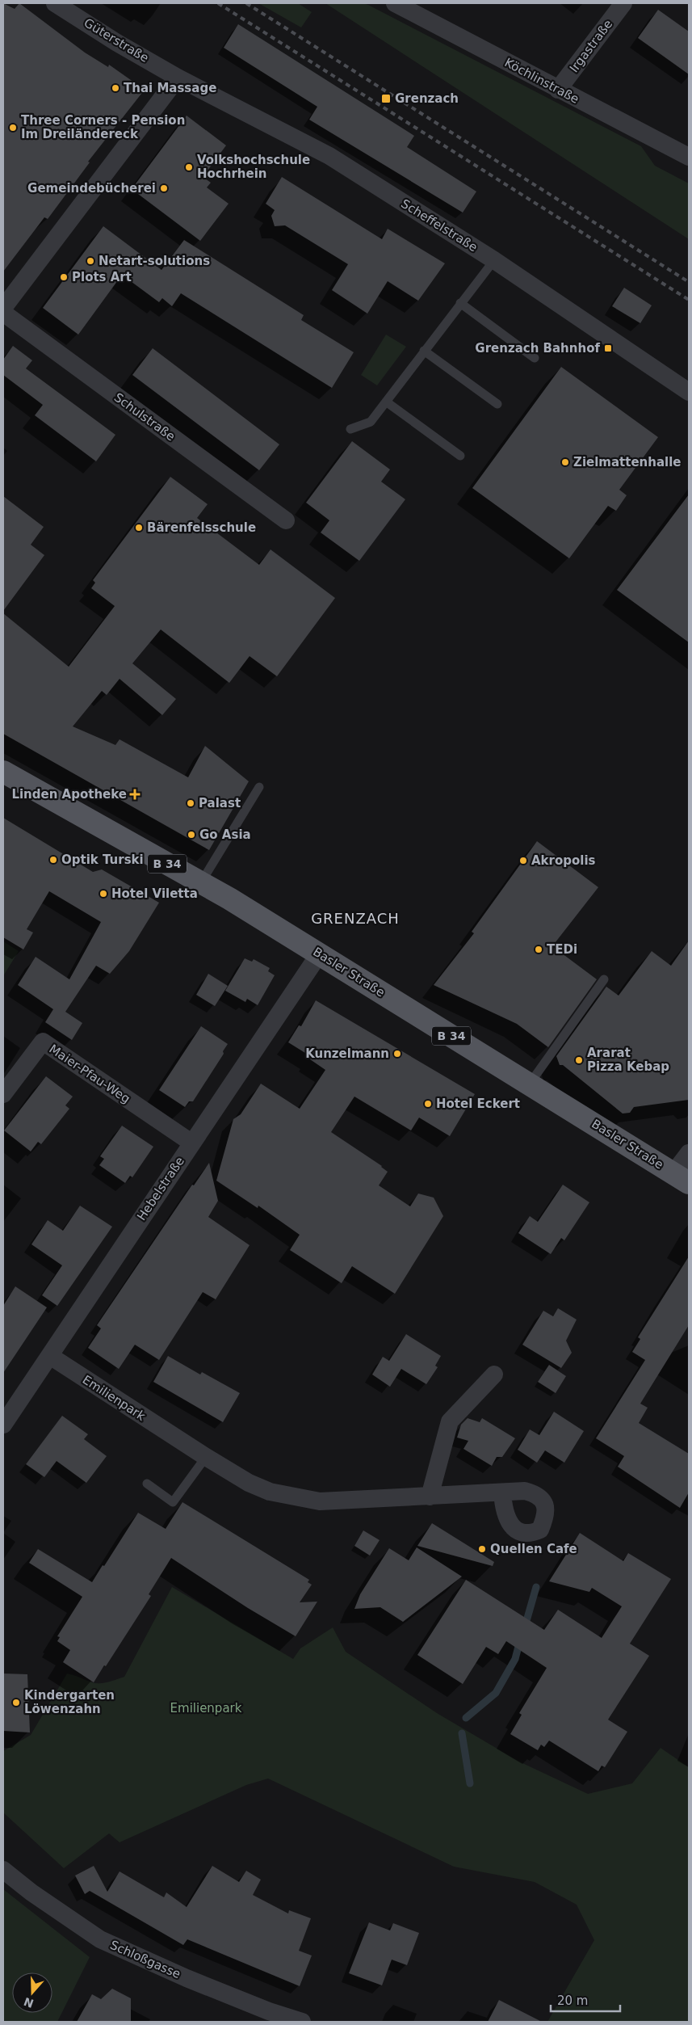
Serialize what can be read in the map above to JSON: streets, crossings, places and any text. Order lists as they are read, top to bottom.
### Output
{
  "streets": {
    "main road": ["B 34", "Basler Straße"],
    "street": [
      "Güterstraße",
      "Irgastraße",
      "Köchlinstraße",
      "Scheffelstraße",
      "Schulstraße",
      "Maier-Pfau-Weg",
      "Hebelstraße",
      "Emilienpark",
      "Schloßgasse"
    ]
  },
  "crossings": [
    ["Güterstraße", "Scheffelstraße"],
    ["Irgastraße", "Köchlinstraße"],
    ["Basler Straße", "Hebelstraße"],
    ["Maier-Pfau-Weg", "Hebelstraße"],
    ["Hebelstraße", "Emilienpark"]
  ],
  "districts": ["GRENZACH"],
  "parks": ["Emilienpark"],
  "places": {
    "other": [
      "Thai Massage",
      "Three Corners - Pension Im Dreiländereck",
      "Volkshochschule Hochrhein",
      "Gemeindebücherei",
      "Netart-solutions",
      "Plots Art",
      "Zielmattenhalle",
      "Bärenfelsschule",
      "Palast",
      "Go Asia",
      "Optik Turski",
      "Akropolis",
      "Hotel Viletta",
      "TEDi",
      "Kunzelmann",
      "Ararat Pizza Kebap",
      "Hotel Eckert",
      "Quellen Cafe",
      "Kindergarten Löwenzahn"
    ],
    "transit": ["Grenzach", "Grenzach Bahnhof"],
    "health": ["Linden Apotheke"]
  },
  "scale_bar": "20 m",
  "north": "bottom"
}
